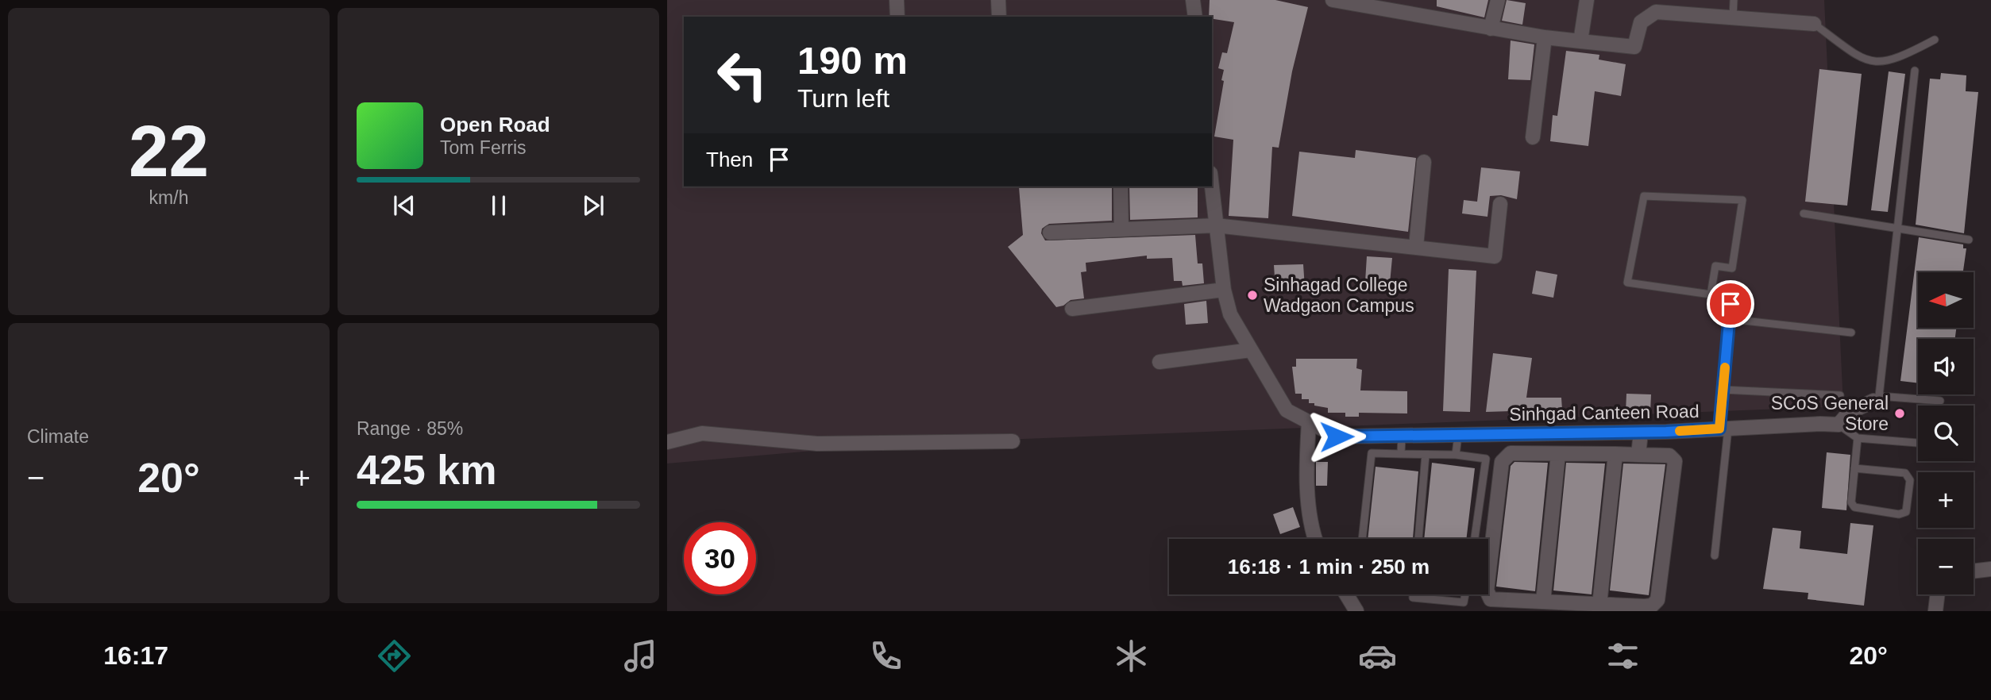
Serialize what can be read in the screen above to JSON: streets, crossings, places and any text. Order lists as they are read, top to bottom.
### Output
{
  "streets": {
    "street": ["Sinhgad Canteen Road"]
  },
  "places": ["Sinhagad College Wadgaon Campus", "SCoS General Store"],
  "north": "left",
  "page": {
    "tile": [
      ["22", "km/h"],
      "Climate",
      ["Range · 85%", "425 km"]
    ],
    "turn": ["190 m", "Turn left"],
    "song": ["Open Road", "Tom Ferris"],
    "then": "Then",
    "map_buttons": ["+", "−"],
    "heat": ["−", "20°", "+"],
    "limit": "30",
    "trip": "16:18 · 1 min · 250 m",
    "tabs": ["16:17", "20°"]
  }
}
